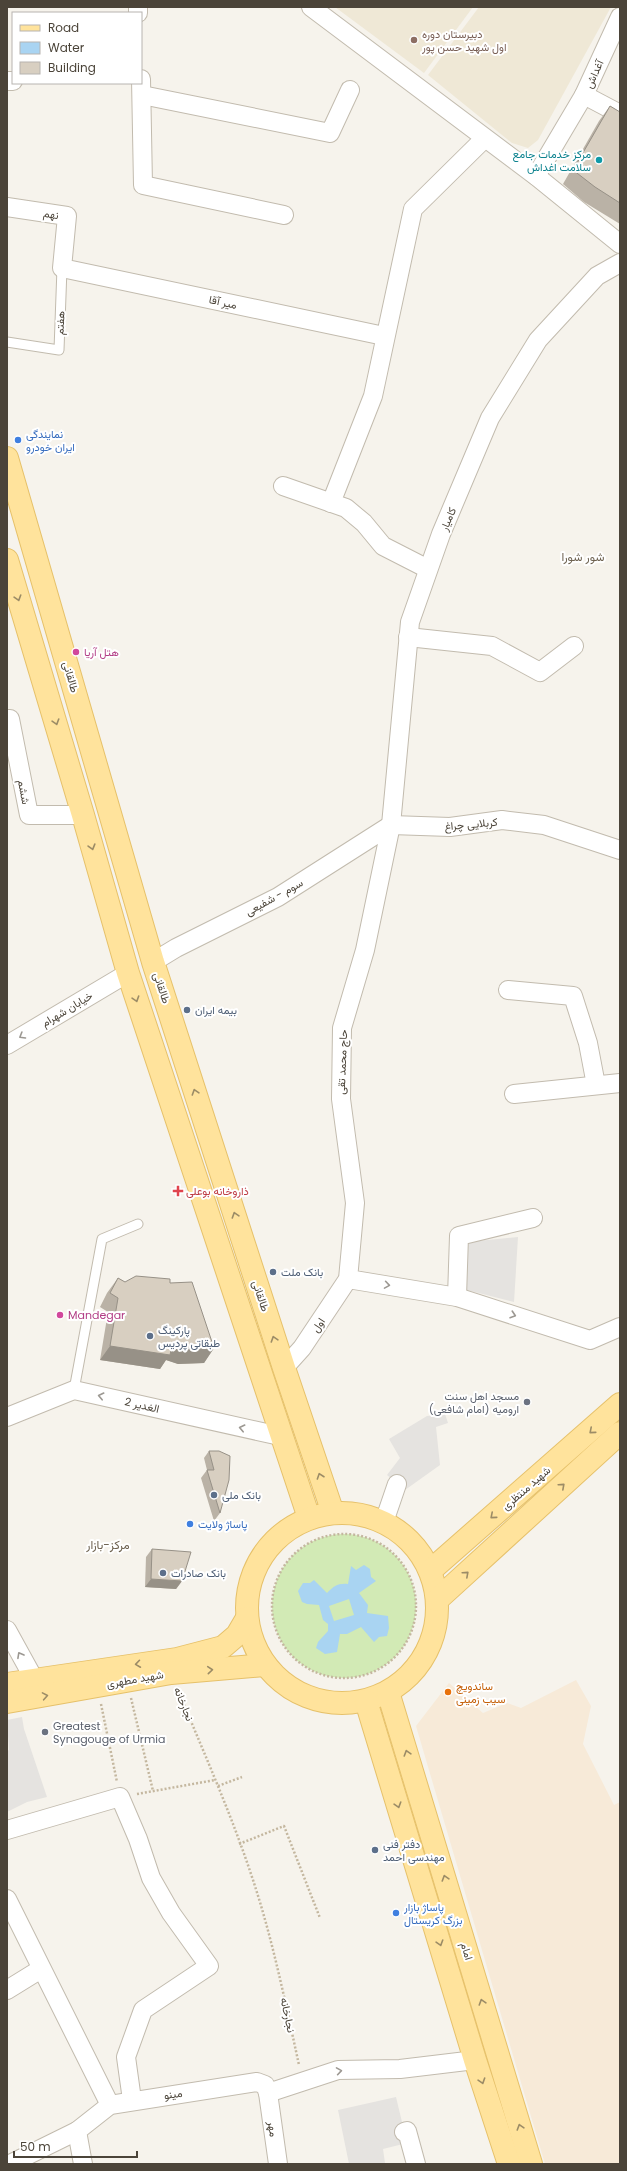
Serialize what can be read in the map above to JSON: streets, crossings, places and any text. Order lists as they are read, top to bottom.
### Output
{
  "streets": {
    "main road": [
      "طالقانی",
      "شهید منتظری",
      "شهید مطهری",
      "امام"
    ],
    "street": [
      "آغداش",
      "نهم",
      "میر آقا",
      "کامیار",
      "ششم",
      "کربلایی چراغ",
      "سوم - شفیعی",
      "خیابان شهرام",
      "حاج محمد تقی",
      "اول",
      "2 الغدیر",
      "مینو",
      "مهر"
    ],
    "lane": ["هفتم"],
    "path": ["نجارخانه"]
  },
  "crossings": [
    ["نهم", "میر آقا"],
    ["نهم", "هفتم"],
    ["میر آقا", "هفتم"],
    ["کامیار", "کربلایی چراغ"],
    ["کامیار", "سوم - شفیعی"],
    ["کامیار", "حاج محمد تقی"],
    ["طالقانی", "سوم - شفیعی"],
    ["طالقانی", "اول"],
    ["کربلایی چراغ", "سوم - شفیعی"],
    ["کربلایی چراغ", "حاج محمد تقی"],
    ["سوم - شفیعی", "حاج محمد تقی"],
    ["حاج محمد تقی", "اول"],
    ["شهید مطهری", "نجارخانه"],
    ["مینو", "مهر"]
  ],
  "one_way": ["خیابان شهرام", "2 الغدیر"],
  "districts": ["شور شورا", "مرکز-بازار"],
  "places": {
    "other": [
      "دبیرستان دوره اول شهید حسن پور",
      "مرکز خدمات جامع سلامت اغداش",
      "نمایندگی ایران خودرو",
      "هتل آریا",
      "بیمه ایران",
      "بانک ملت",
      "Mandegar",
      "پارکینگ طبقاتی پردیس",
      "مسجد اهل سنت ارومیه (امام شافعی)",
      "بانک ملی",
      "پاساژ ولایت",
      "بانک صادرات",
      "ساندویچ سیب زمینی",
      "Greatest Synagouge of Urmia",
      "دفتر فنی مهندسی احمد",
      "پاساژ بازار بزرگ کریستال"
    ],
    "health": ["ذاروخانه بوعلی"]
  },
  "legend": ["Road", "Water", "Building"],
  "scale_bar": "50 m"
}
